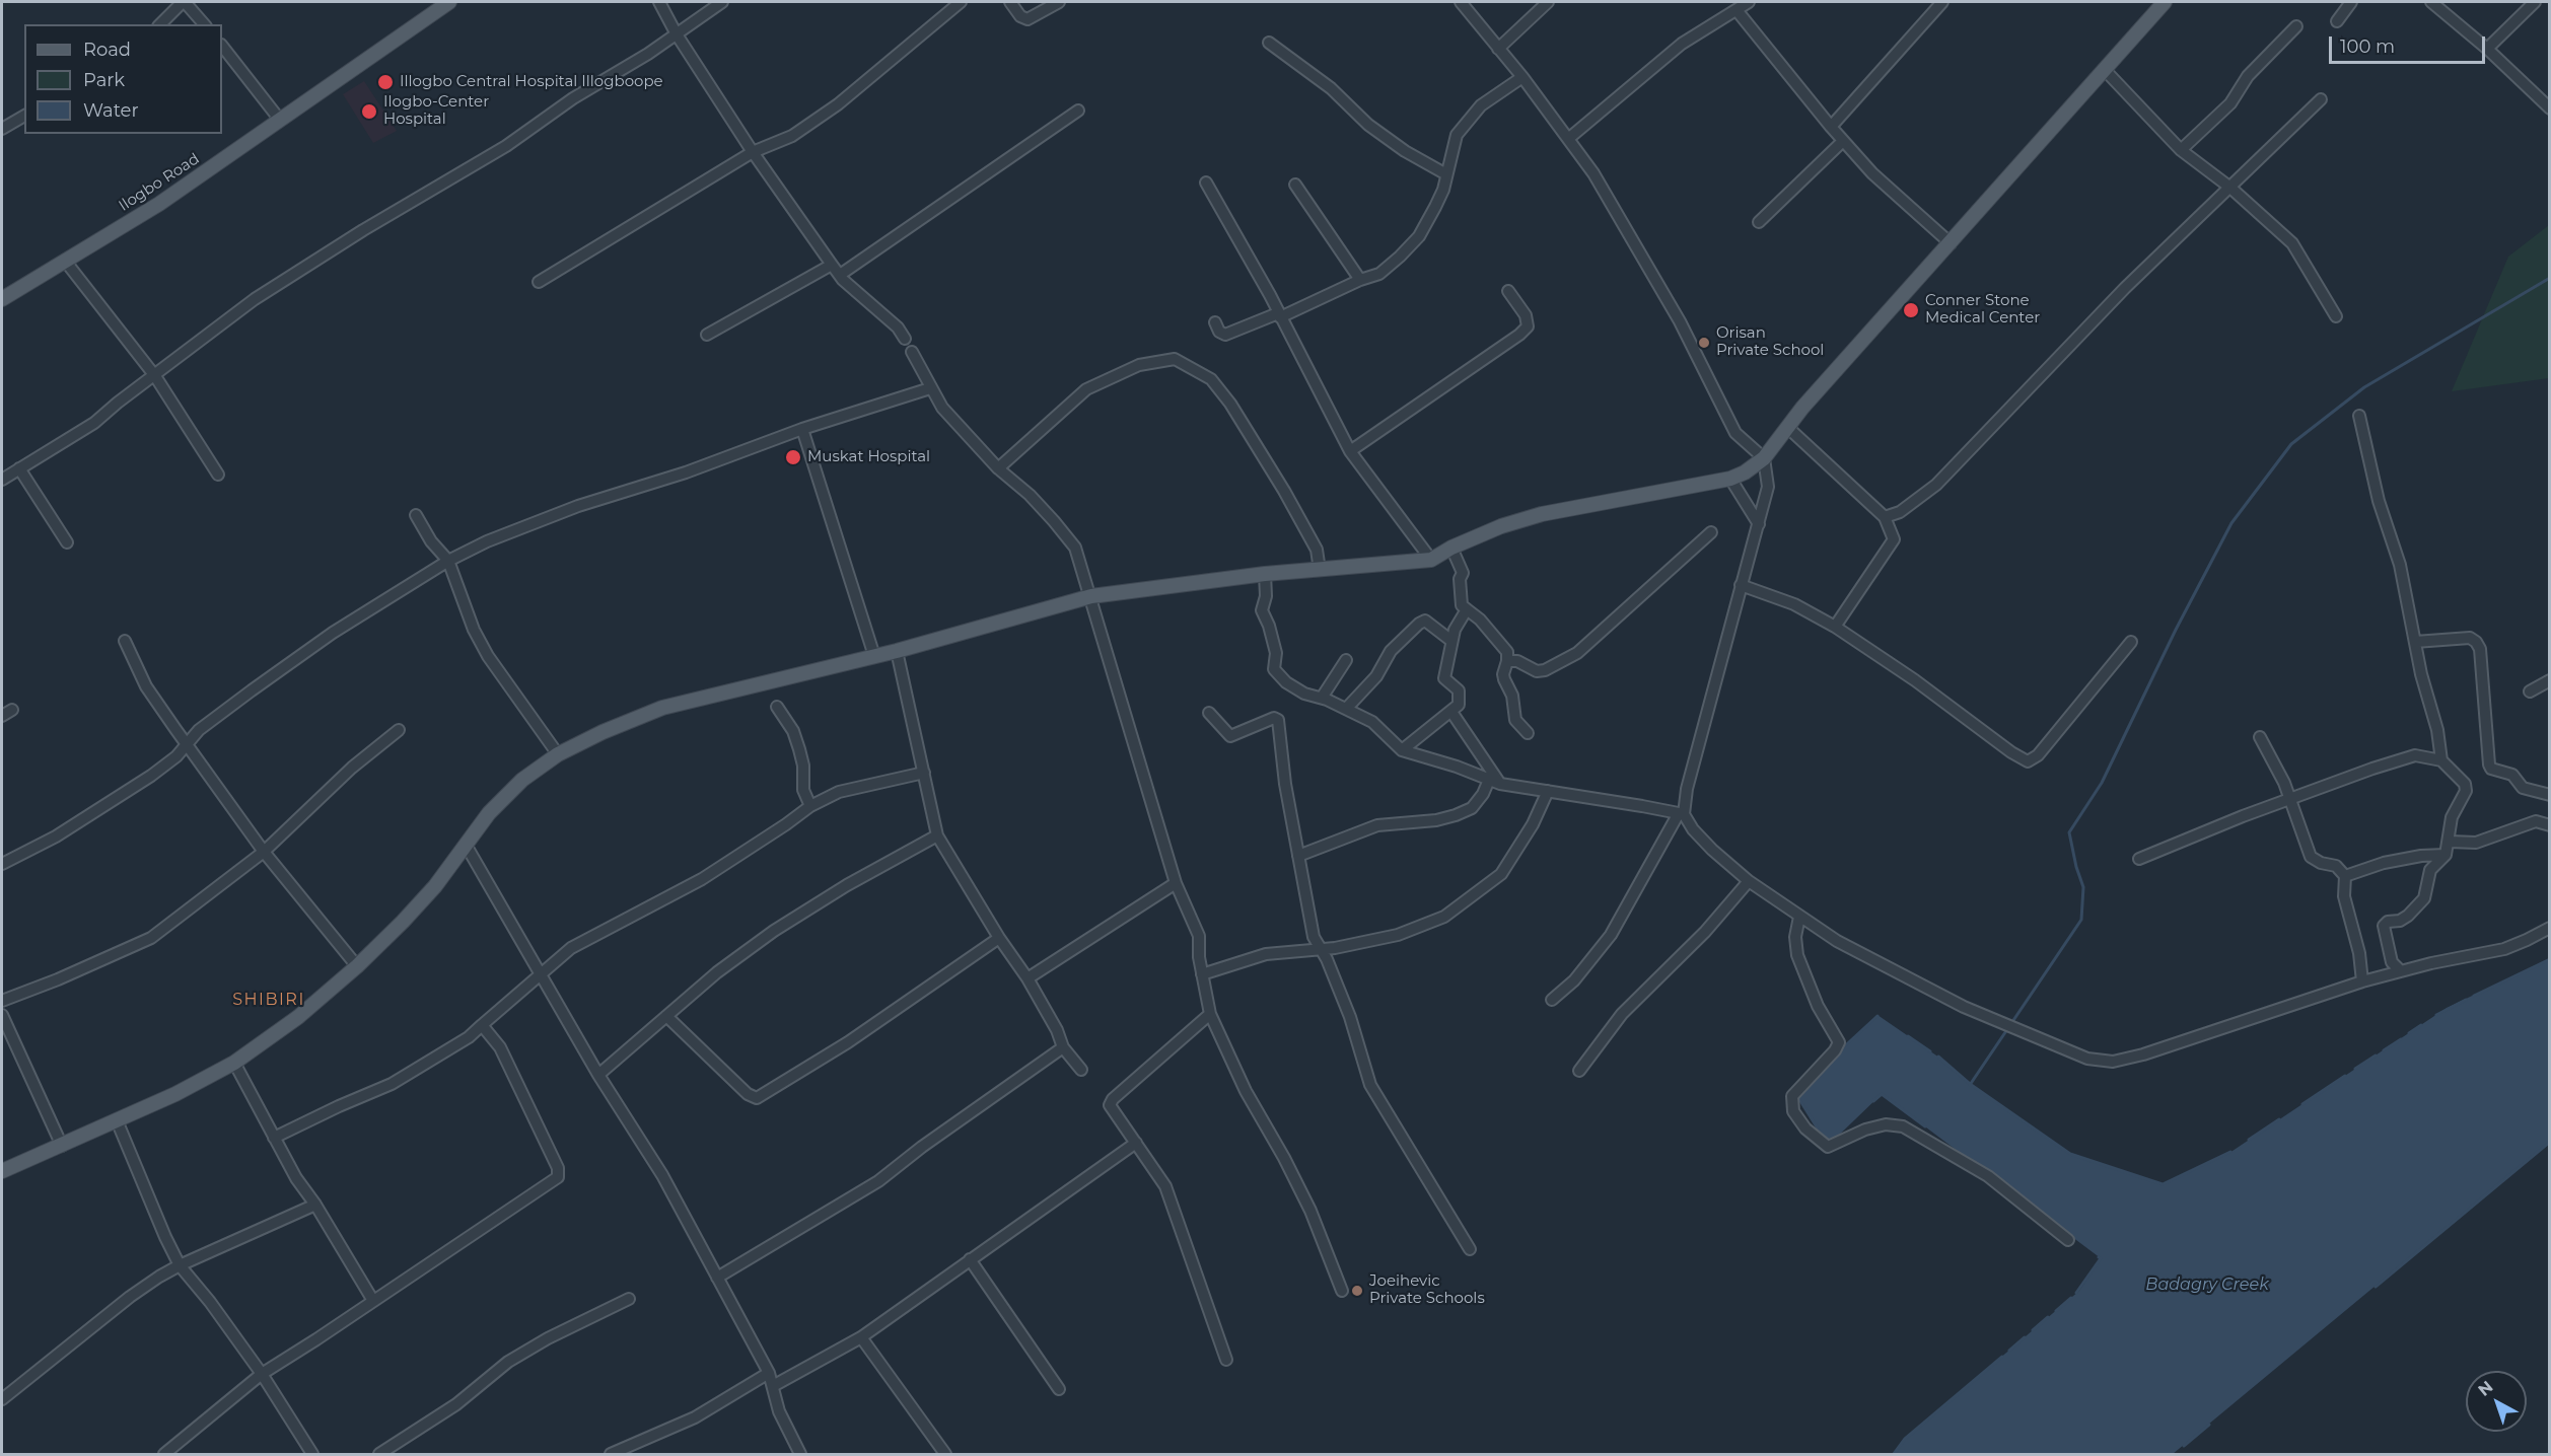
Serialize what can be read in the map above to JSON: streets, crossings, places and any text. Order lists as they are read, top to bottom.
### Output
{
  "streets": {
    "main road": ["Ilogbo Road"]
  },
  "districts": ["SHIBIRI"],
  "water": ["Badagry Creek"],
  "places": [
    "Illogbo Central Hospital Illogboope",
    "Ilogbo-Center Hospital",
    "Conner Stone Medical Center",
    "Orisan Private School",
    "Muskat Hospital",
    "Joeihevic Private Schools"
  ],
  "legend": ["Road", "Park", "Water"],
  "scale_bar": "100 m",
  "north": "top left"
}
